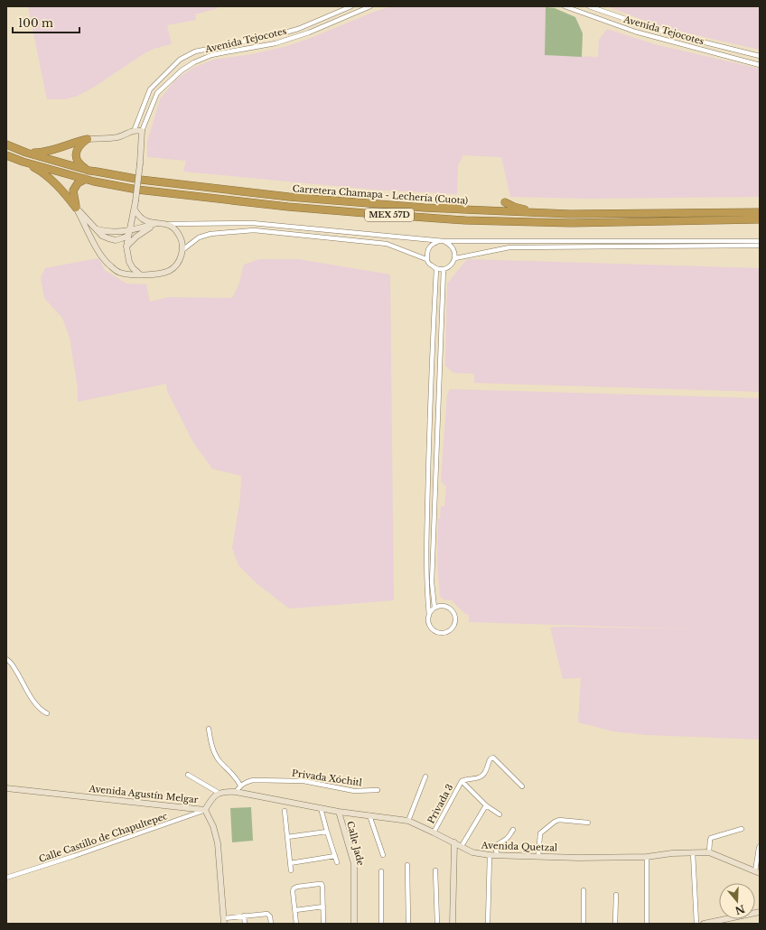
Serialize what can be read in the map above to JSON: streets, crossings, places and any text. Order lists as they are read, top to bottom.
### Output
{
  "streets": {
    "highway": ["Carretera Chamapa - Lechería (Cuota)", "MEX 57D"],
    "main road": [
      "Avenida Tejocotes",
      "Avenida Agustín Melgar",
      "Calle Jade",
      "Avenida Quetzal"
    ],
    "street": ["Privada Xóchitl", "Privada 3", "Calle Castillo de Chapultepec"]
  },
  "crossings": [
    ["Avenida Agustín Melgar", "Calle Castillo de Chapultepec"],
    ["Privada 3", "Avenida Quetzal"],
    ["Calle Jade", "Avenida Quetzal"]
  ],
  "scale_bar": "100 m",
  "north": "bottom"
}
